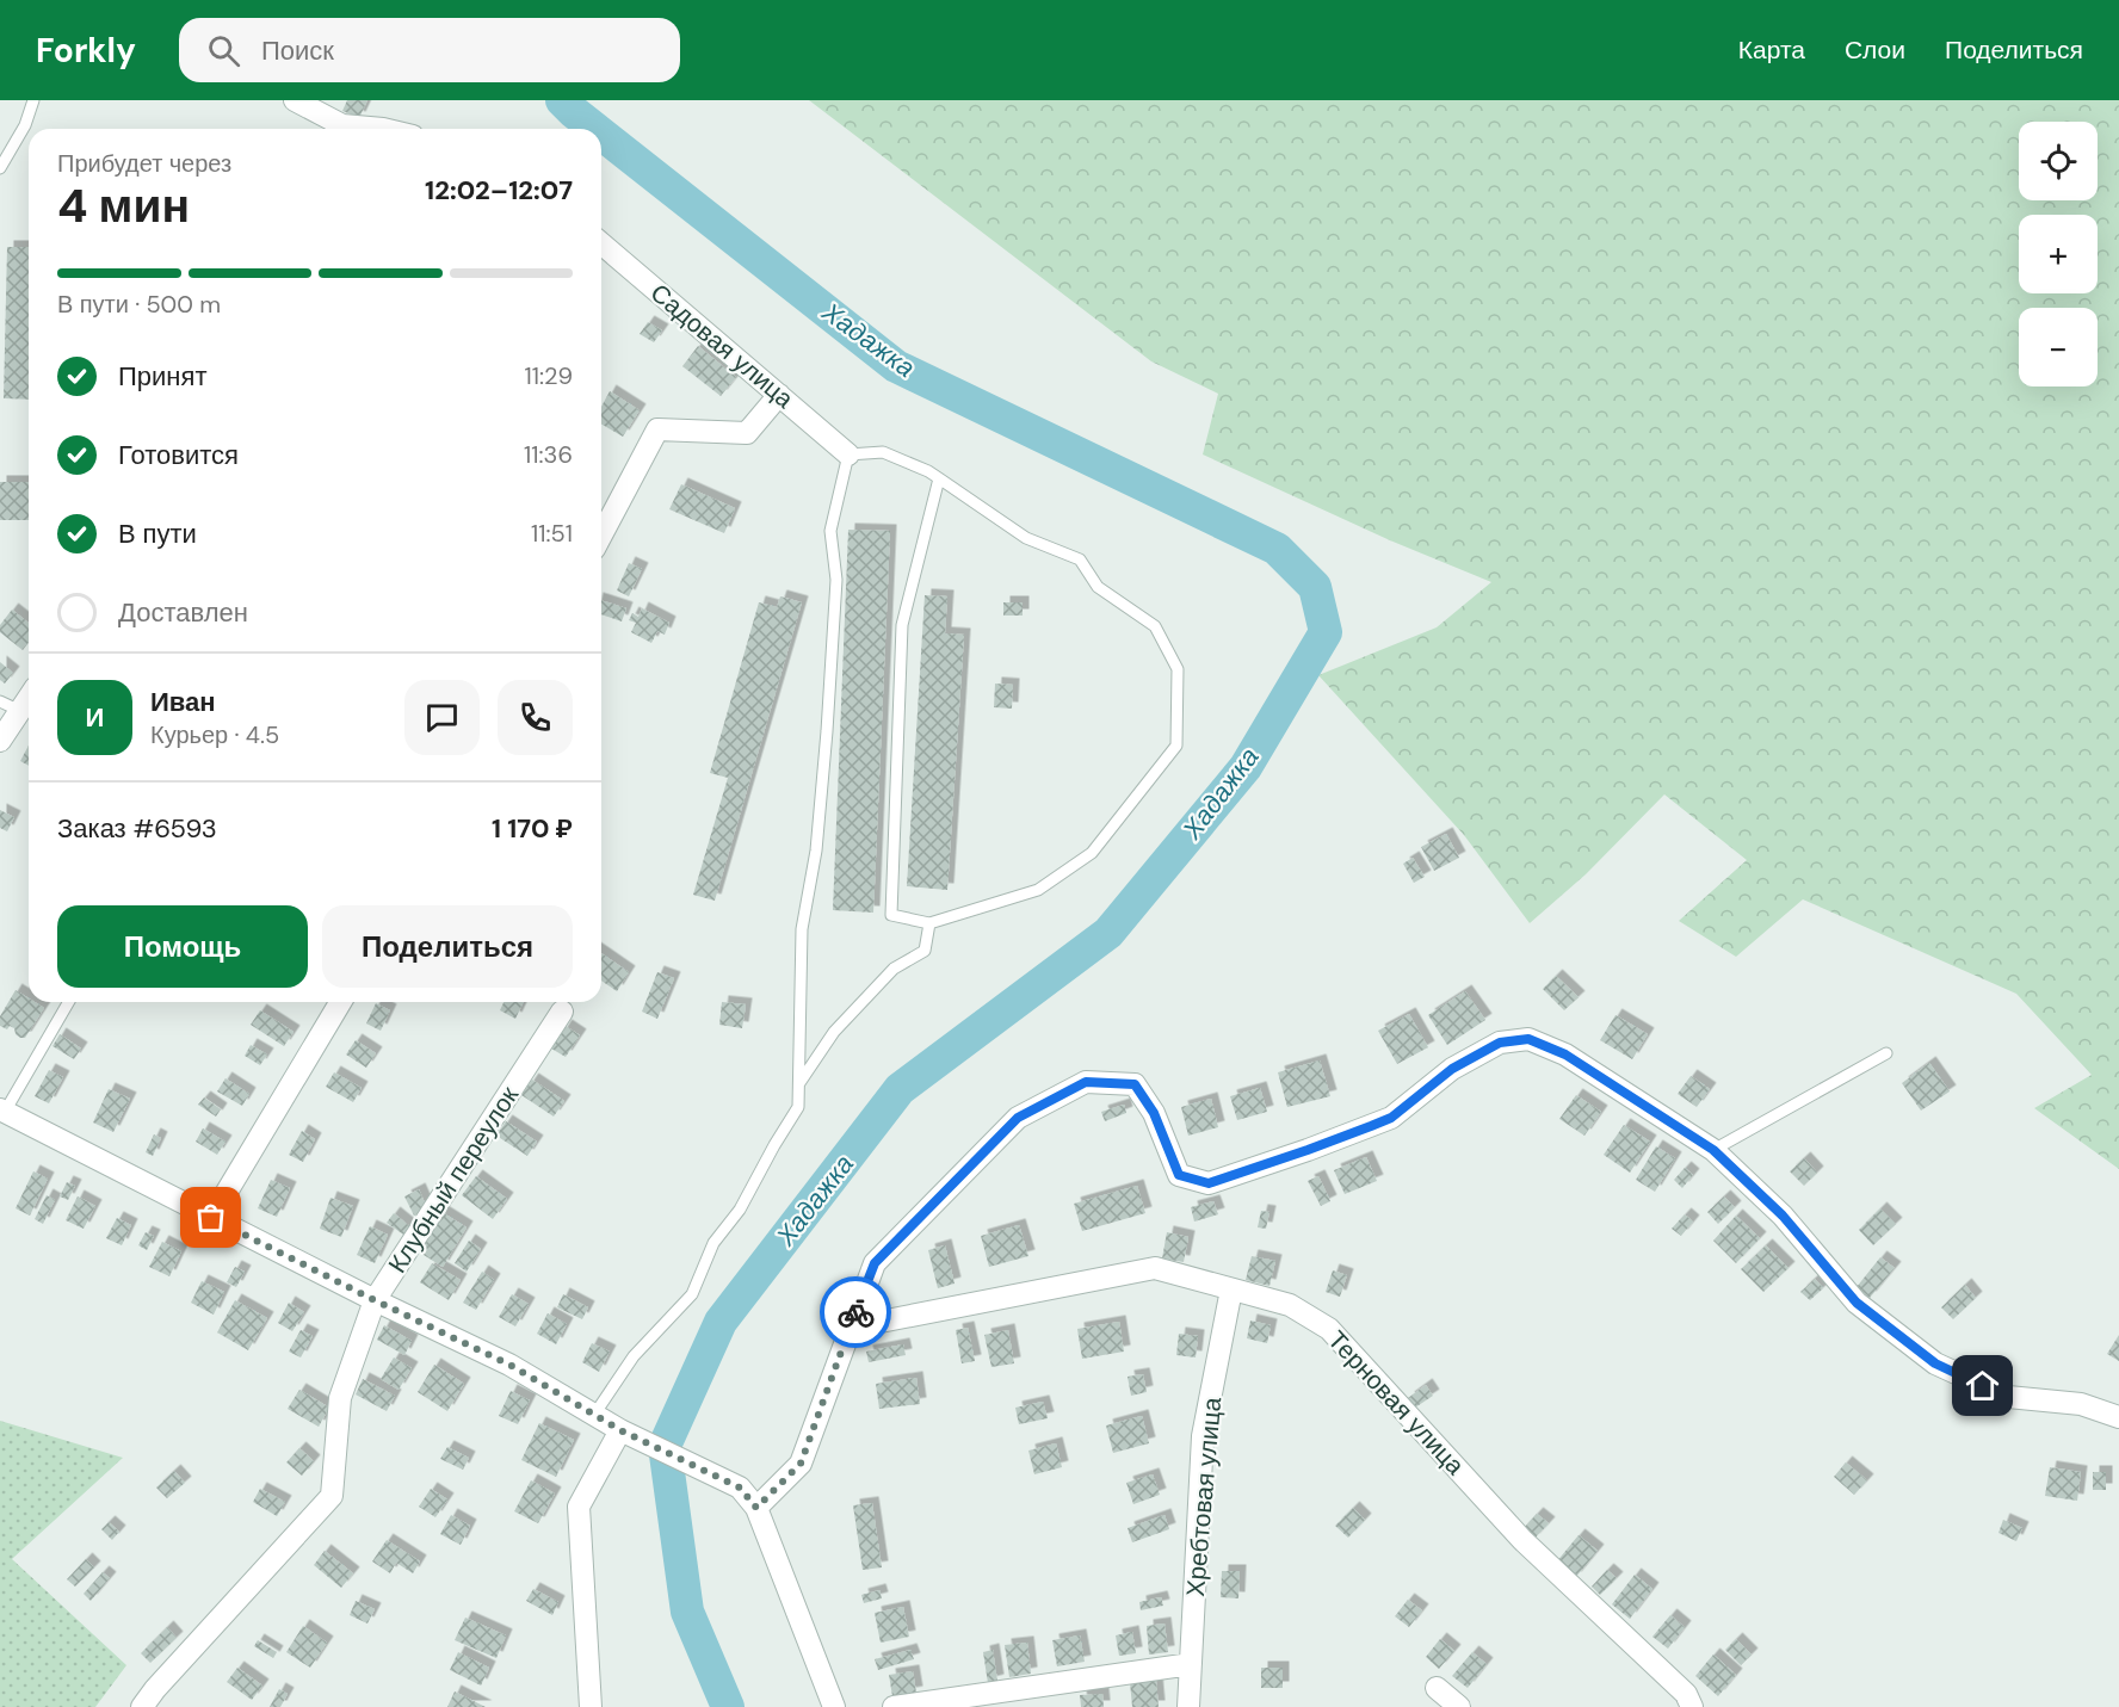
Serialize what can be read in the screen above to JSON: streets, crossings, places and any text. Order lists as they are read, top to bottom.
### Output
{
  "streets": {
    "street": [
      "Садовая улица",
      "Клубный переулок",
      "Терновая улица",
      "Хребтовая улица"
    ]
  },
  "crossings": [
    ["Терновая улица", "Хребтовая улица"]
  ],
  "water": ["Хадажка"],
  "page": {
    "header": "Forkly",
    "search": "Поиск",
    "nav": ["Карта", "Слои", "Поделиться"],
    "map_buttons": ["+", "−"],
    "heading": ["4 мин", "Прибудет через", "12:02–12:07"],
    "panel": [
      "Иван",
      "Курьер · 4.5",
      "Заказ #6593",
      "1 170 ₽"
    ],
    "bar": "В пути · 500 m",
    "list": [
      ["Принят", "11:29"],
      ["Готовится", "11:36"],
      ["В пути", "11:51"],
      "Доставлен"
    ],
    "round": "И",
    "buttons": ["Помощь", "Поделиться"]
  }
}
